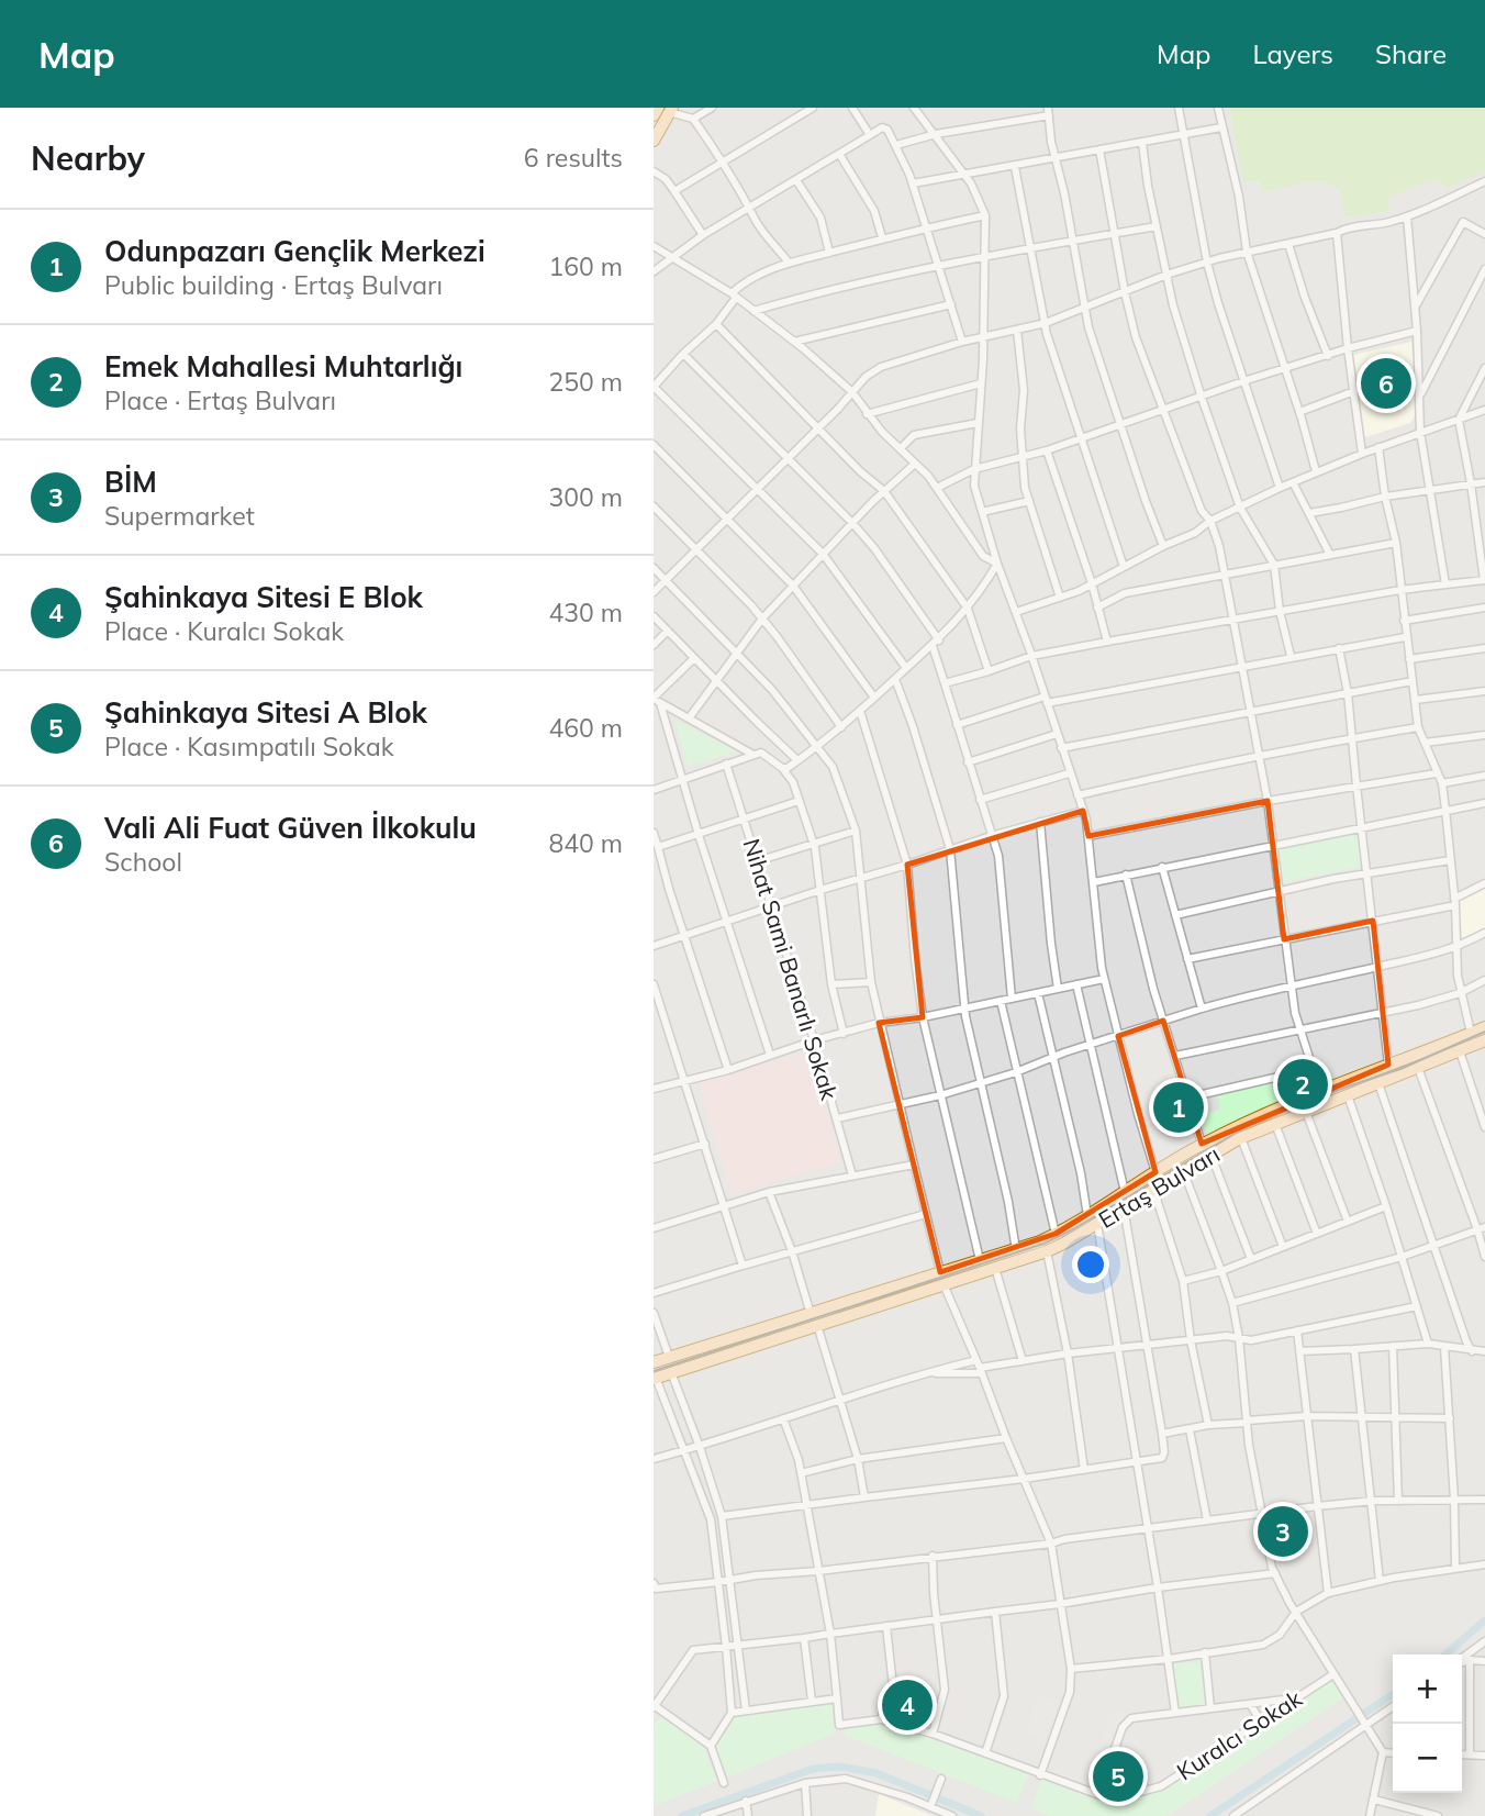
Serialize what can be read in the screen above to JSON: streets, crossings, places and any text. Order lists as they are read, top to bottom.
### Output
{
  "streets": {
    "main road": ["Ertaş Bulvarı"],
    "street": ["Nihat Sami Banarlı Sokak", "Kuralcı Sokak"]
  },
  "page": {
    "header": "Map",
    "nav": ["Map", "Layers", "Share"],
    "heading": ["Nearby", "6 results"],
    "list": [
      {
        "mark": "1",
        "name": "Odunpazarı Gençlik Merkezi",
        "note": "Public building · Ertaş Bulvarı",
        "value": "160 m"
      },
      {
        "mark": "2",
        "name": "Emek Mahallesi Muhtarlığı",
        "note": "Place · Ertaş Bulvarı",
        "value": "250 m"
      },
      {
        "mark": "3",
        "name": "BİM",
        "note": "Supermarket",
        "value": "300 m"
      },
      {
        "mark": "4",
        "name": "Şahinkaya Sitesi E Blok",
        "note": "Place · Kuralcı Sokak",
        "value": "430 m"
      },
      {
        "mark": "5",
        "name": "Şahinkaya Sitesi A Blok",
        "note": "Place · Kasımpatılı Sokak",
        "value": "460 m"
      },
      {
        "mark": "6",
        "name": "Vali Ali Fuat Güven İlkokulu",
        "note": "School",
        "value": "840 m"
      }
    ],
    "pins": [
      "6",
      "2",
      "1",
      "3",
      "4",
      "5"
    ],
    "map_buttons": ["+", "−"]
  }
}
